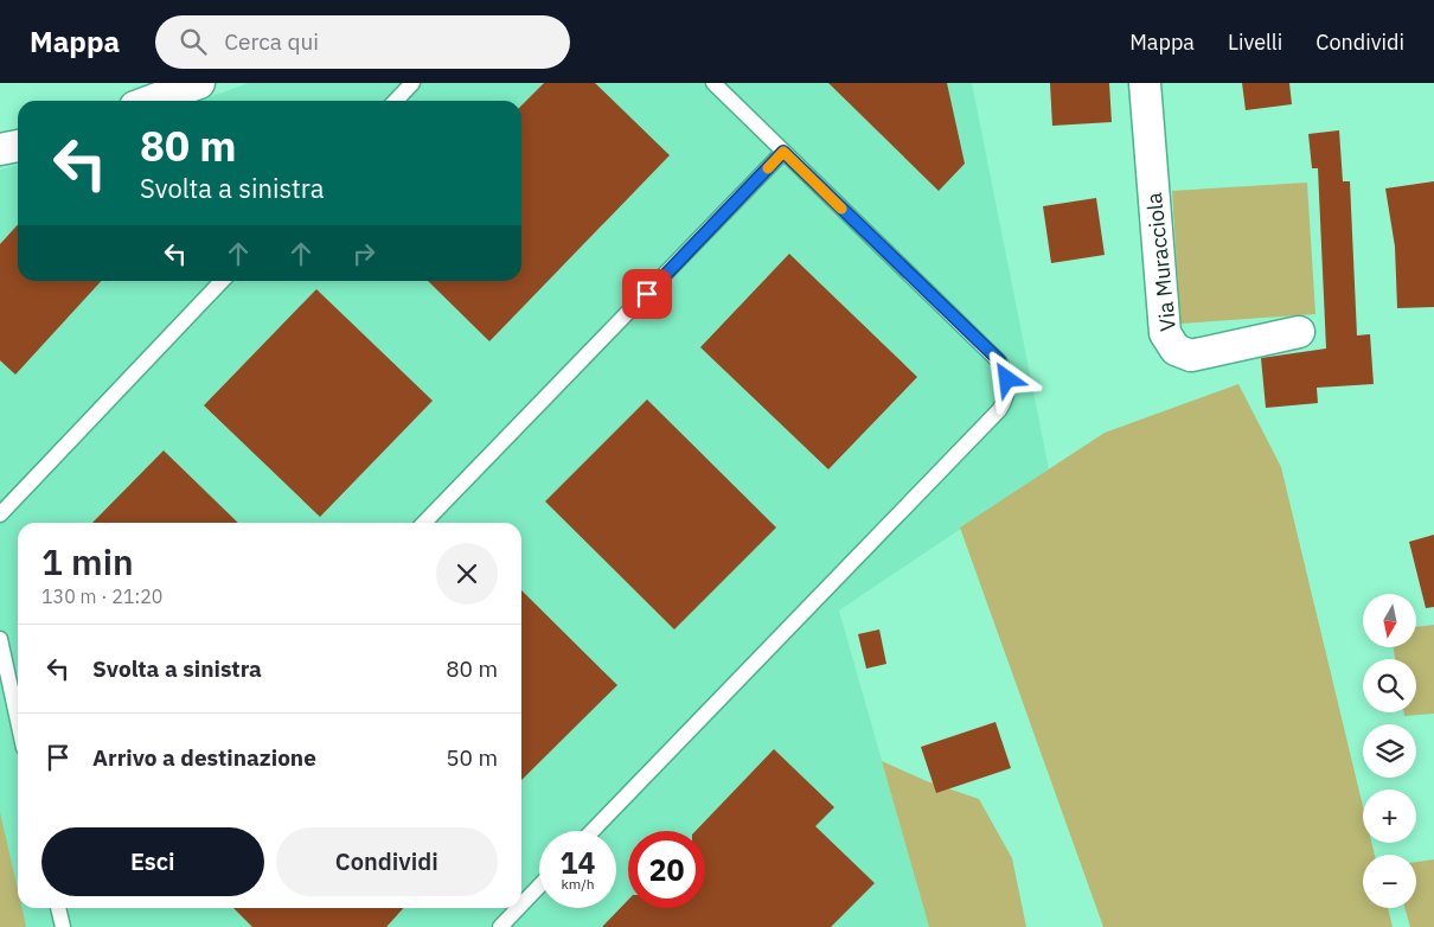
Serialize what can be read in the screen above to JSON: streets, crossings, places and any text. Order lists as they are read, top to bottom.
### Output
{
  "streets": {
    "street": ["Via Muracciola"]
  },
  "north": "bottom",
  "page": {
    "header": "Mappa",
    "search": "Cerca qui",
    "nav": ["Mappa", "Livelli", "Condividi"],
    "turn": ["80 m", "Svolta a sinistra"],
    "heading": ["1 min", "130 m · 21:20"],
    "map_buttons": ["+", "−"],
    "list": [
      {
        "name": "Svolta a sinistra",
        "value": "80 m"
      },
      {
        "name": "Arrivo a destinazione",
        "value": "50 m"
      }
    ],
    "buttons": ["Esci", "Condividi"],
    "speed": "14 km/h",
    "limit": "20"
  }
}
